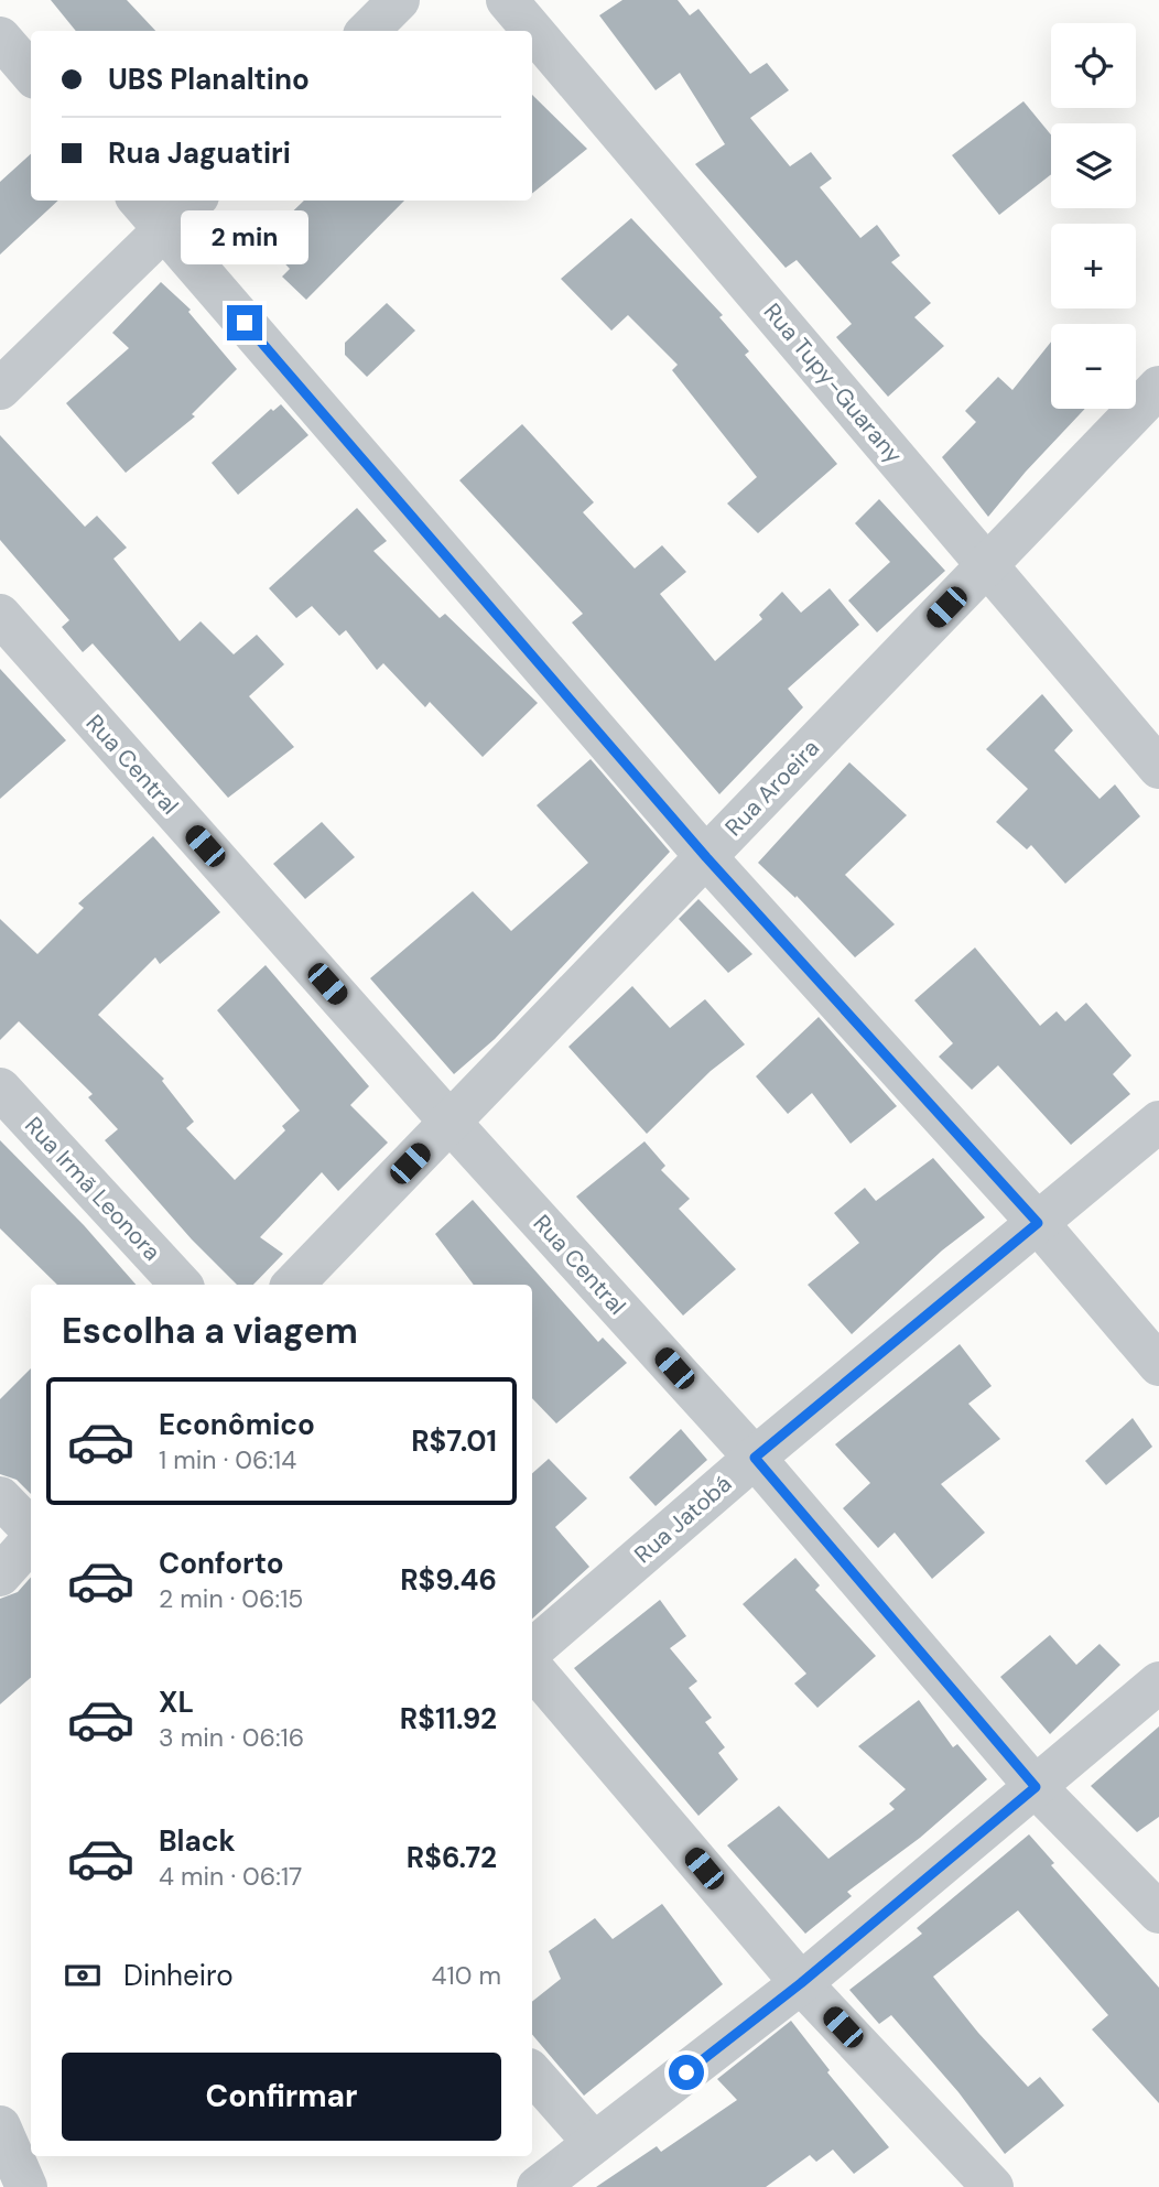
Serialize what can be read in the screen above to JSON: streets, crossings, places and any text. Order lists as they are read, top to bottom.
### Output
{
  "streets": {
    "street": [
      "Rua Tupy-Guarany",
      "Rua Central",
      "Rua Aroeira",
      "Rua Irmã Leonora",
      "Rua Jatobá"
    ]
  },
  "crossings": [
    ["Rua Tupy-Guarany", "Rua Aroeira"],
    ["Rua Central", "Rua Aroeira"],
    ["Rua Central", "Rua Jatobá"]
  ],
  "page": {
    "map_buttons": ["+", "−"],
    "banner": ["UBS Planaltino", "Rua Jaguatiri"],
    "bubble": "2 min",
    "heading": "Escolha a viagem",
    "list": [
      {
        "name": "Econômico",
        "note": "1 min · 06:14",
        "value": "R$7.01"
      },
      {
        "name": "Conforto",
        "note": "2 min · 06:15",
        "value": "R$9.46"
      },
      {
        "name": "XL",
        "note": "3 min · 06:16",
        "value": "R$11.92"
      },
      {
        "name": "Black",
        "note": "4 min · 06:17",
        "value": "R$6.72"
      }
    ],
    "pay": ["Dinheiro", "410 m"],
    "buttons": "Confirmar"
  }
}
